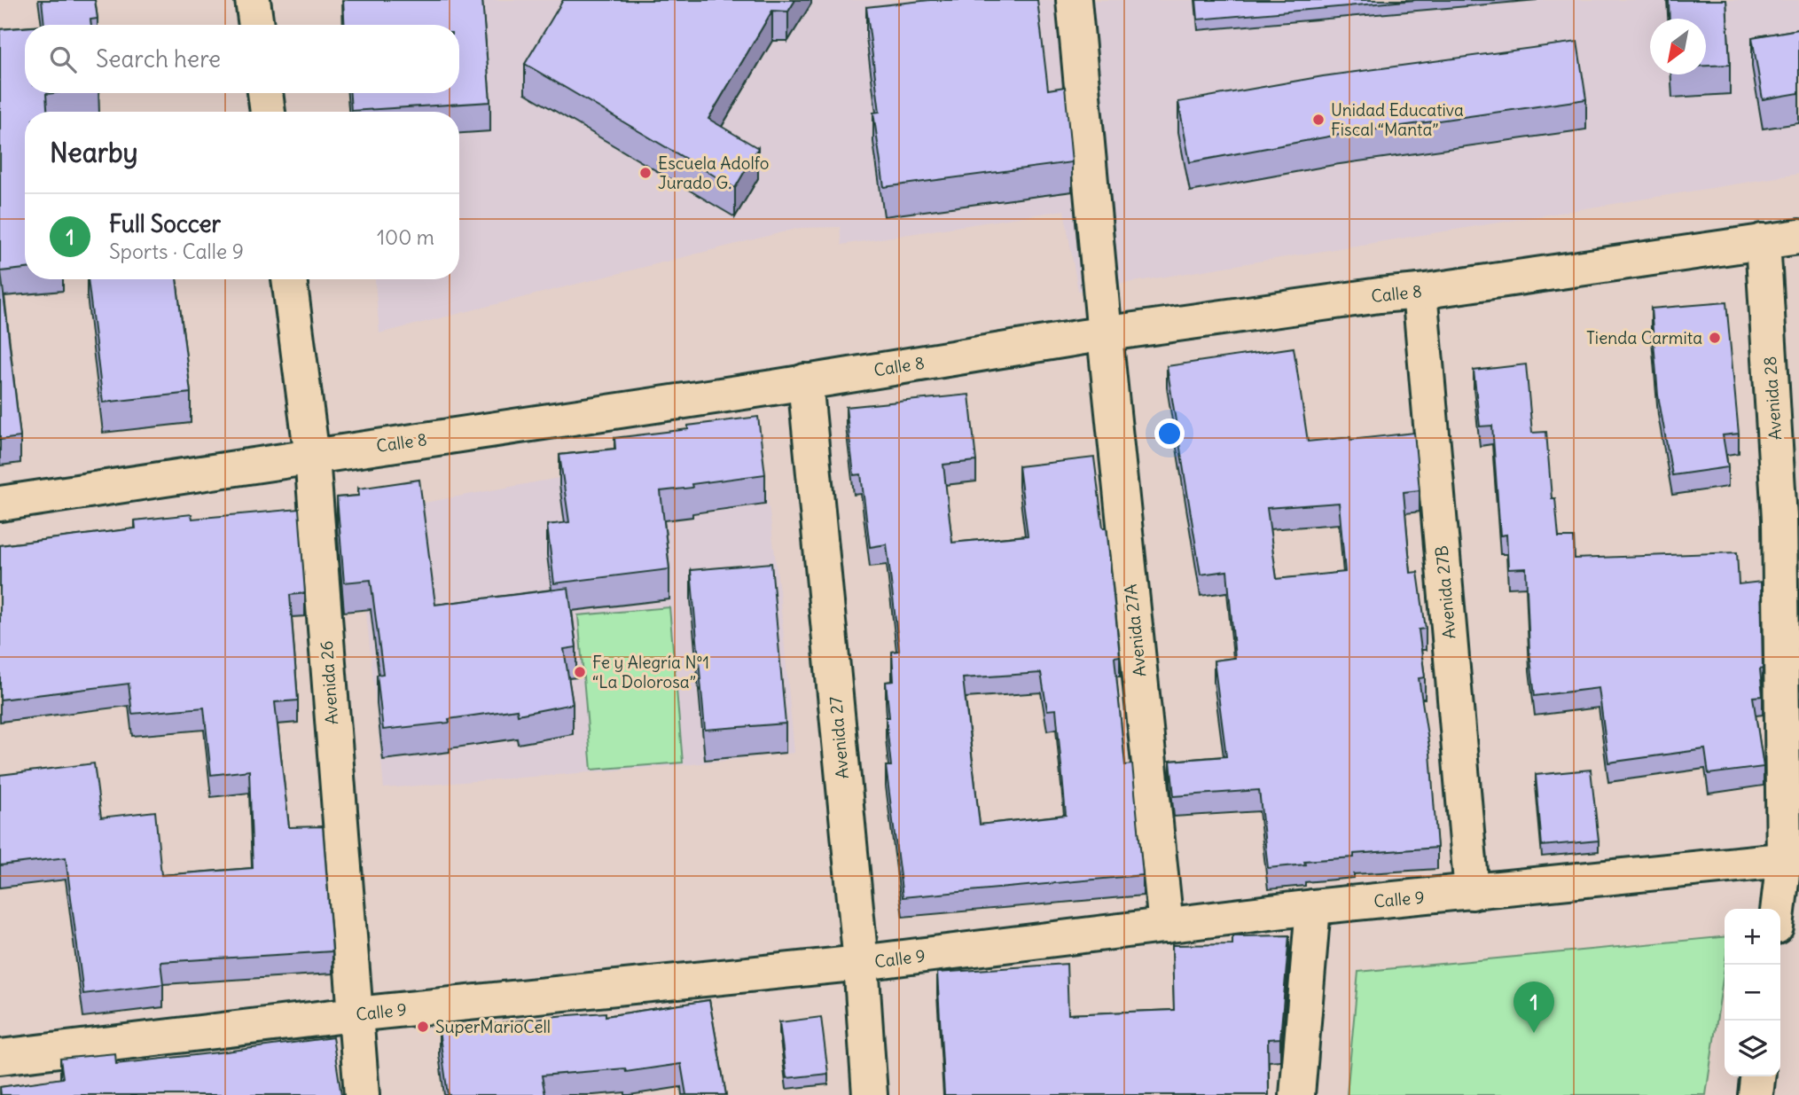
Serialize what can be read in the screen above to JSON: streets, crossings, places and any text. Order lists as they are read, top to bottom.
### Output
{
  "streets": {
    "street": [
      "Calle 8",
      "Avenida 28",
      "Avenida 27B",
      "Avenida 27A",
      "Avenida 26",
      "Avenida 27",
      "Calle 9"
    ]
  },
  "crossings": [
    ["Calle 8", "Avenida 28"],
    ["Calle 8", "Avenida 27B"],
    ["Calle 8", "Avenida 27A"],
    ["Calle 8", "Avenida 26"],
    ["Calle 8", "Avenida 27"],
    ["Avenida 28", "Calle 9"],
    ["Avenida 27B", "Calle 9"],
    ["Avenida 27A", "Calle 9"],
    ["Avenida 26", "Calle 9"],
    ["Avenida 27", "Calle 9"]
  ],
  "places": [
    "Unidad Educativa Fiscal “Manta”",
    "Escuela Adolfo Jurado G.",
    "Tienda Carmita",
    "Fe y Alegría Nº1 “La Dolorosa”",
    "SuperMarioCell"
  ],
  "north": "bottom left",
  "page": {
    "search": "Search here",
    "heading": "Nearby",
    "list": [
      {
        "mark": "1",
        "name": "Full Soccer",
        "note": "Sports · Calle 9",
        "value": "100 m"
      }
    ],
    "map_buttons": ["+", "−"],
    "pins": "1"
  }
}
